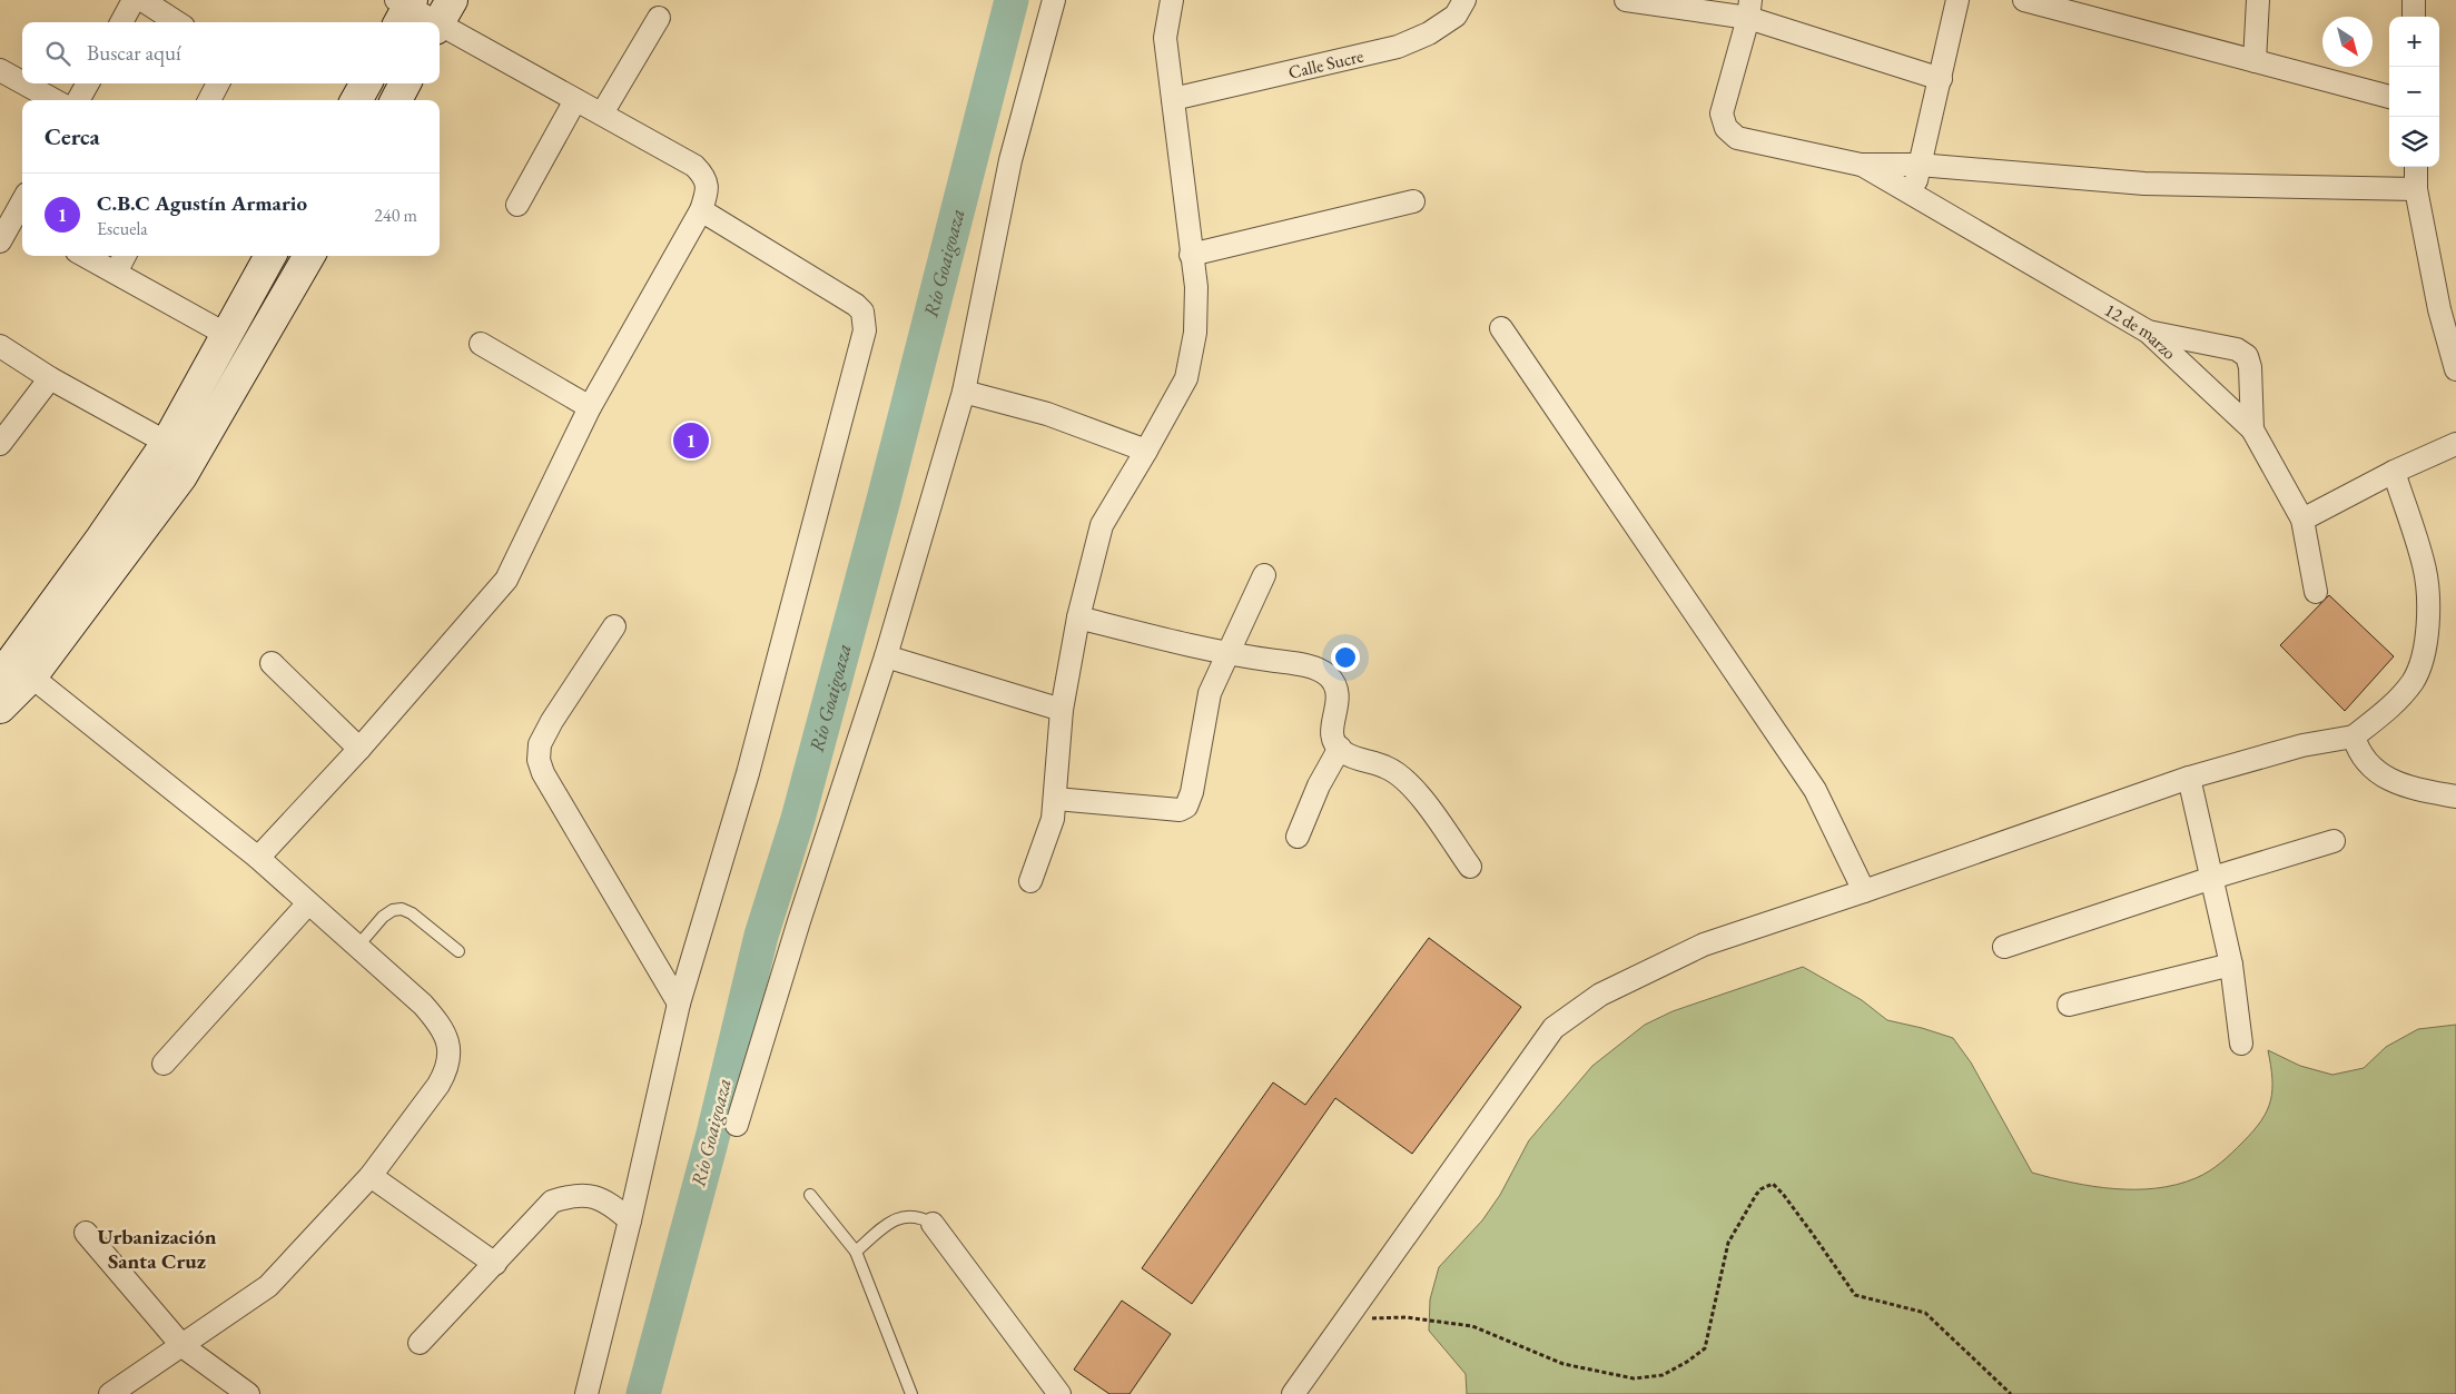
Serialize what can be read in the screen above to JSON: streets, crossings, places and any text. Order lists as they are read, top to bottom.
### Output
{
  "streets": {
    "street": ["Calle Sucre", "12 de marzo"]
  },
  "districts": ["Urbanización Santa Cruz"],
  "water": ["Río Goaigoaza"],
  "north": "bottom right",
  "page": {
    "map_buttons": ["+", "−"],
    "search": "Buscar aquí",
    "heading": "Cerca",
    "list": [
      {
        "mark": "1",
        "name": "C.B.C Agustín Armario",
        "note": "Escuela",
        "value": "240 m"
      }
    ],
    "pins": "1"
  }
}
